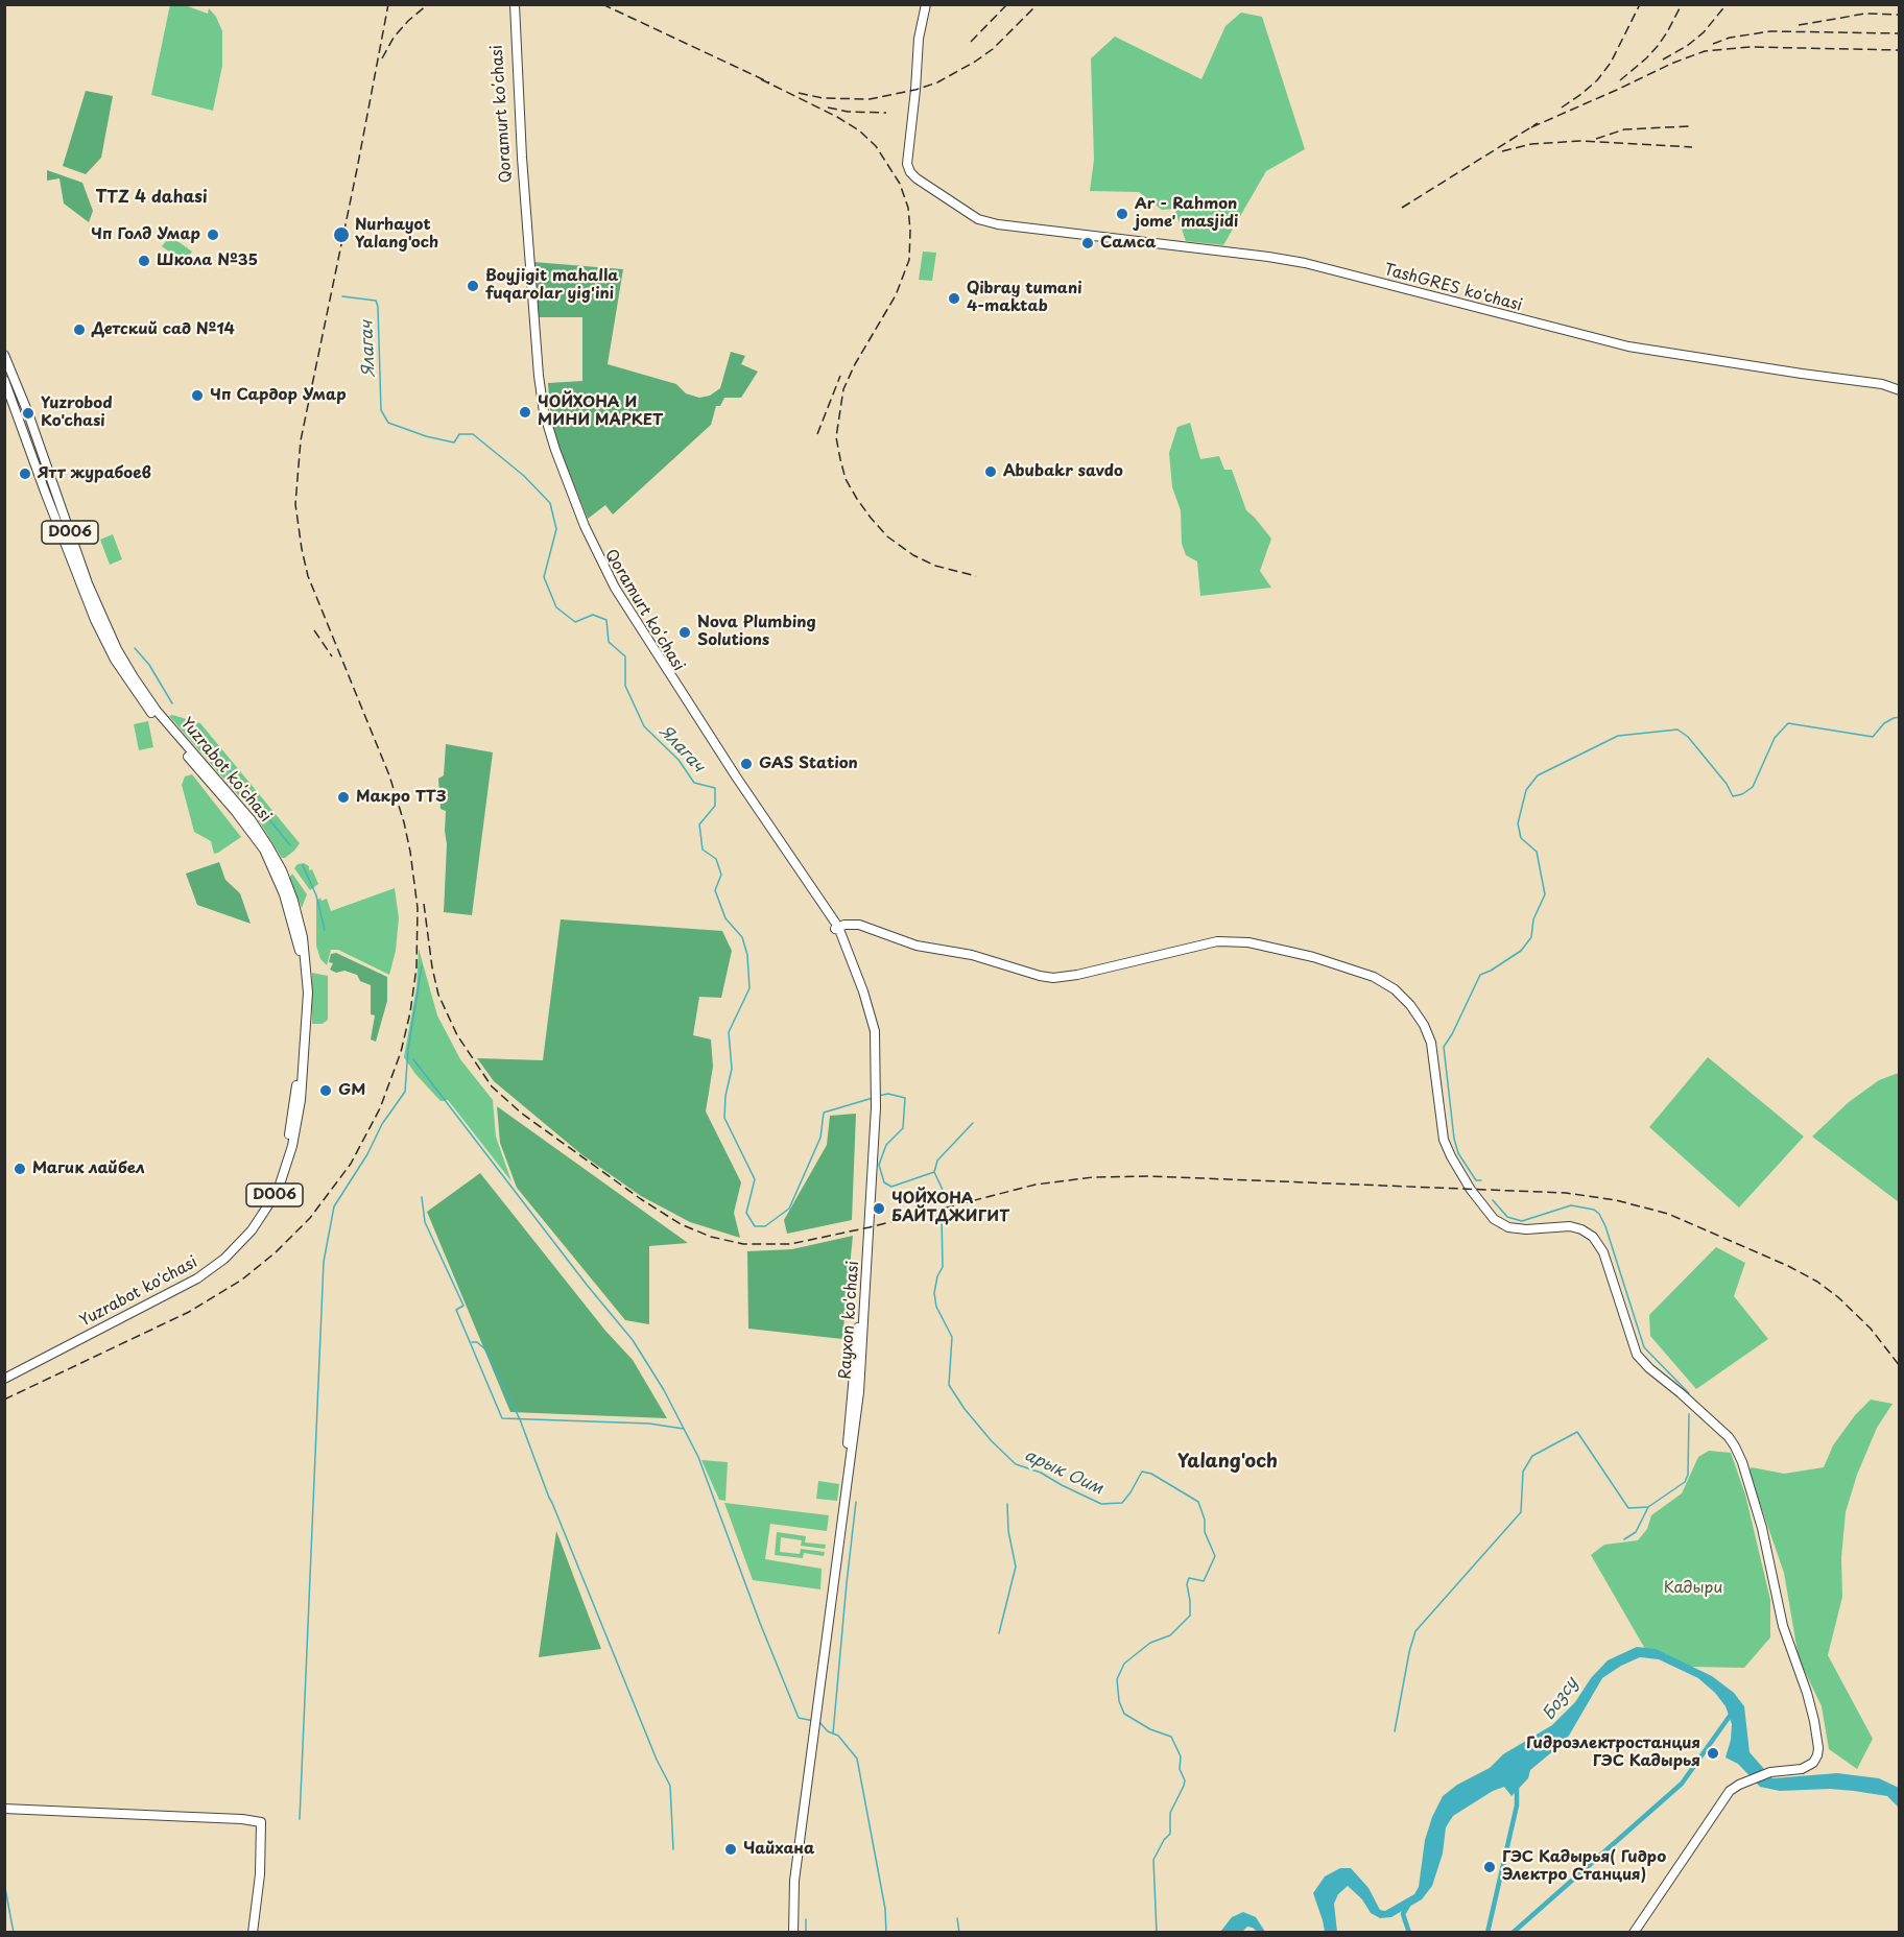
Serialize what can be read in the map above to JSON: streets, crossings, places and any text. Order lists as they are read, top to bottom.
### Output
{
  "streets": {
    "main road": [
      "Qoramurt koʻchasi",
      "TashGRES ko'chasi",
      "D006",
      "Yuzrabot ko'chasi",
      "Rayxon ko'chasi"
    ]
  },
  "crossings": [
    ["Qoramurt koʻchasi", "Rayxon ko'chasi"]
  ],
  "districts": ["TTZ 4 dahasi", "Yalang'och"],
  "water": ["Ялагач", "арык Оим", "Бозсу"],
  "parks": ["Кадыри"],
  "places": [
    "Ar - Rahmon jome' masjidi",
    "Чп Голд Умар",
    "Nurhayot Yalang'och",
    "Самса",
    "Школа №35",
    "Boyjigit mahalla fuqarolar yig'ini",
    "Qibray tumani 4-maktab",
    "Детский сад №14",
    "Чп Сардор Умар",
    "ЧОЙХОНА И МИНИ МАРКЕТ",
    "Yuzrobod Ko'chasi",
    "Abubakr savdo",
    "Ятт журабоев",
    "Nova Plumbing Solutions",
    "GAS Station",
    "Макро ТТЗ",
    "GM",
    "Магик лайбел",
    "ЧОЙХОНА БАЙТДЖИГИТ",
    "Гидроэлектростанция ГЭС Кадырья",
    "Чайхана",
    "ГЭС Кадырья( Гидро Электро Станция)"
  ]
}
